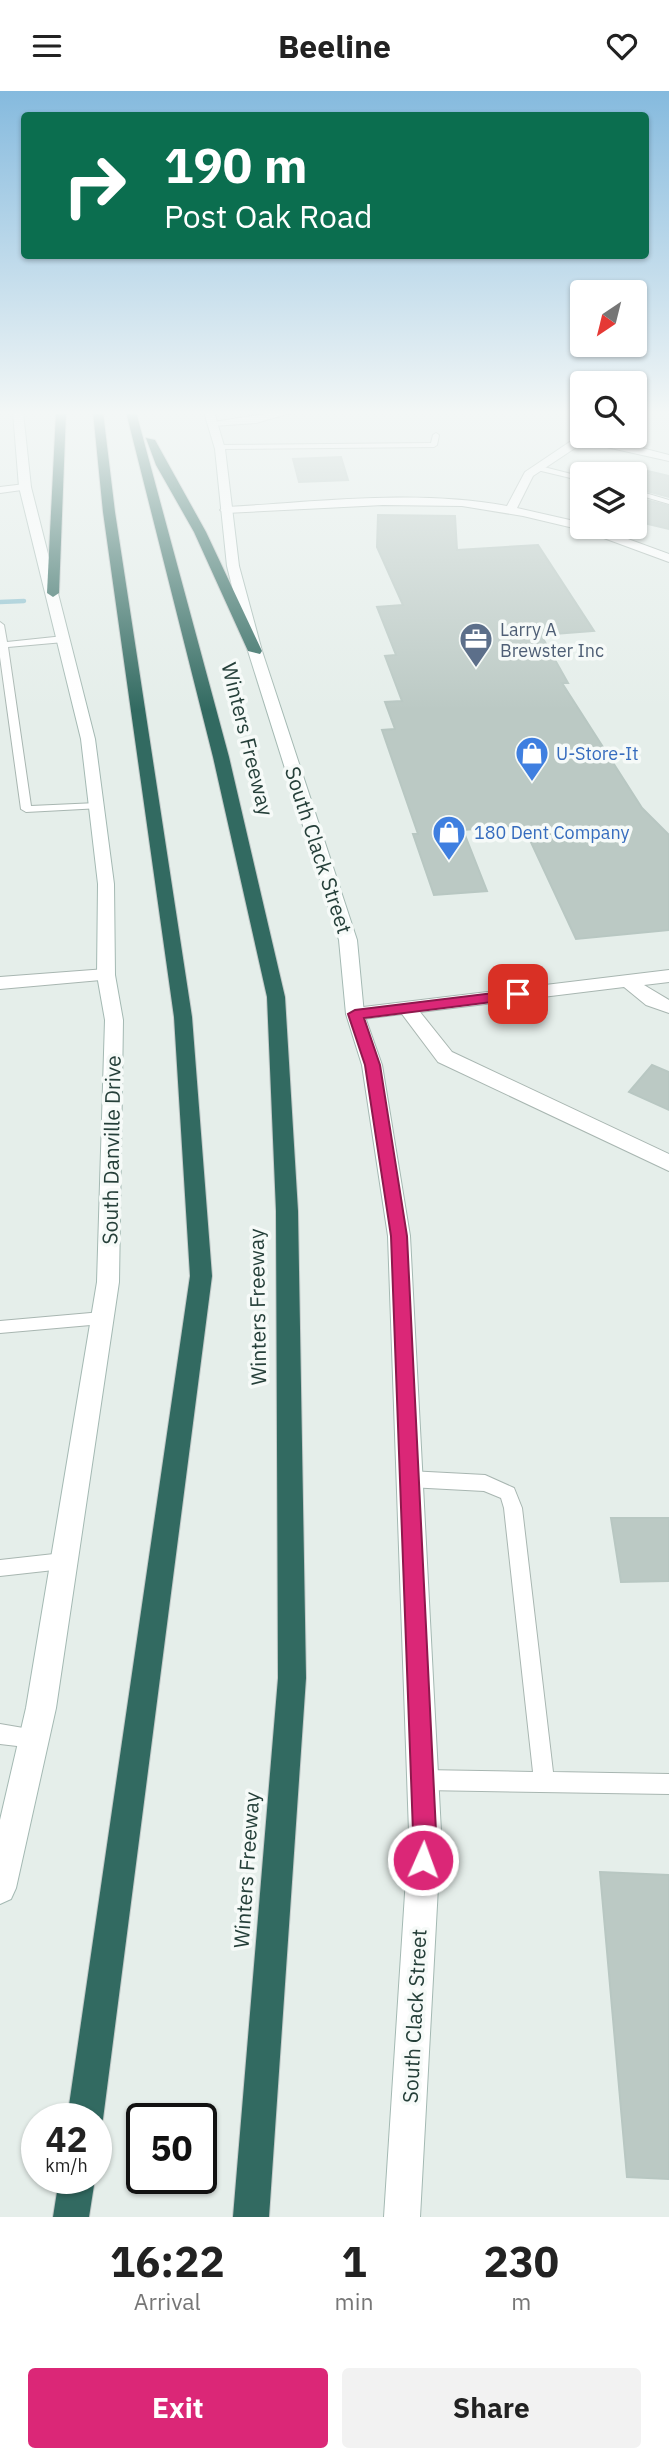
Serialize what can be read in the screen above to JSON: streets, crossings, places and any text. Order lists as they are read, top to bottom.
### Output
{
  "streets": {
    "highway": ["Winters Freeway"],
    "main road": ["South Clack Street", "South Danville Drive"]
  },
  "places": {
    "office": ["Larry A Brewster Inc"],
    "shop": ["U-Store-It", "180 Dent Company"]
  },
  "north": "bottom left",
  "page": {
    "header": "Beeline",
    "turn": ["190 m", "Post Oak Road"],
    "speed": "42 km/h",
    "limit": "50",
    "eta": [
      "16:22",
      "Arrival",
      "1",
      "min",
      "230",
      "m"
    ],
    "buttons": ["Exit", "Share"]
  }
}
